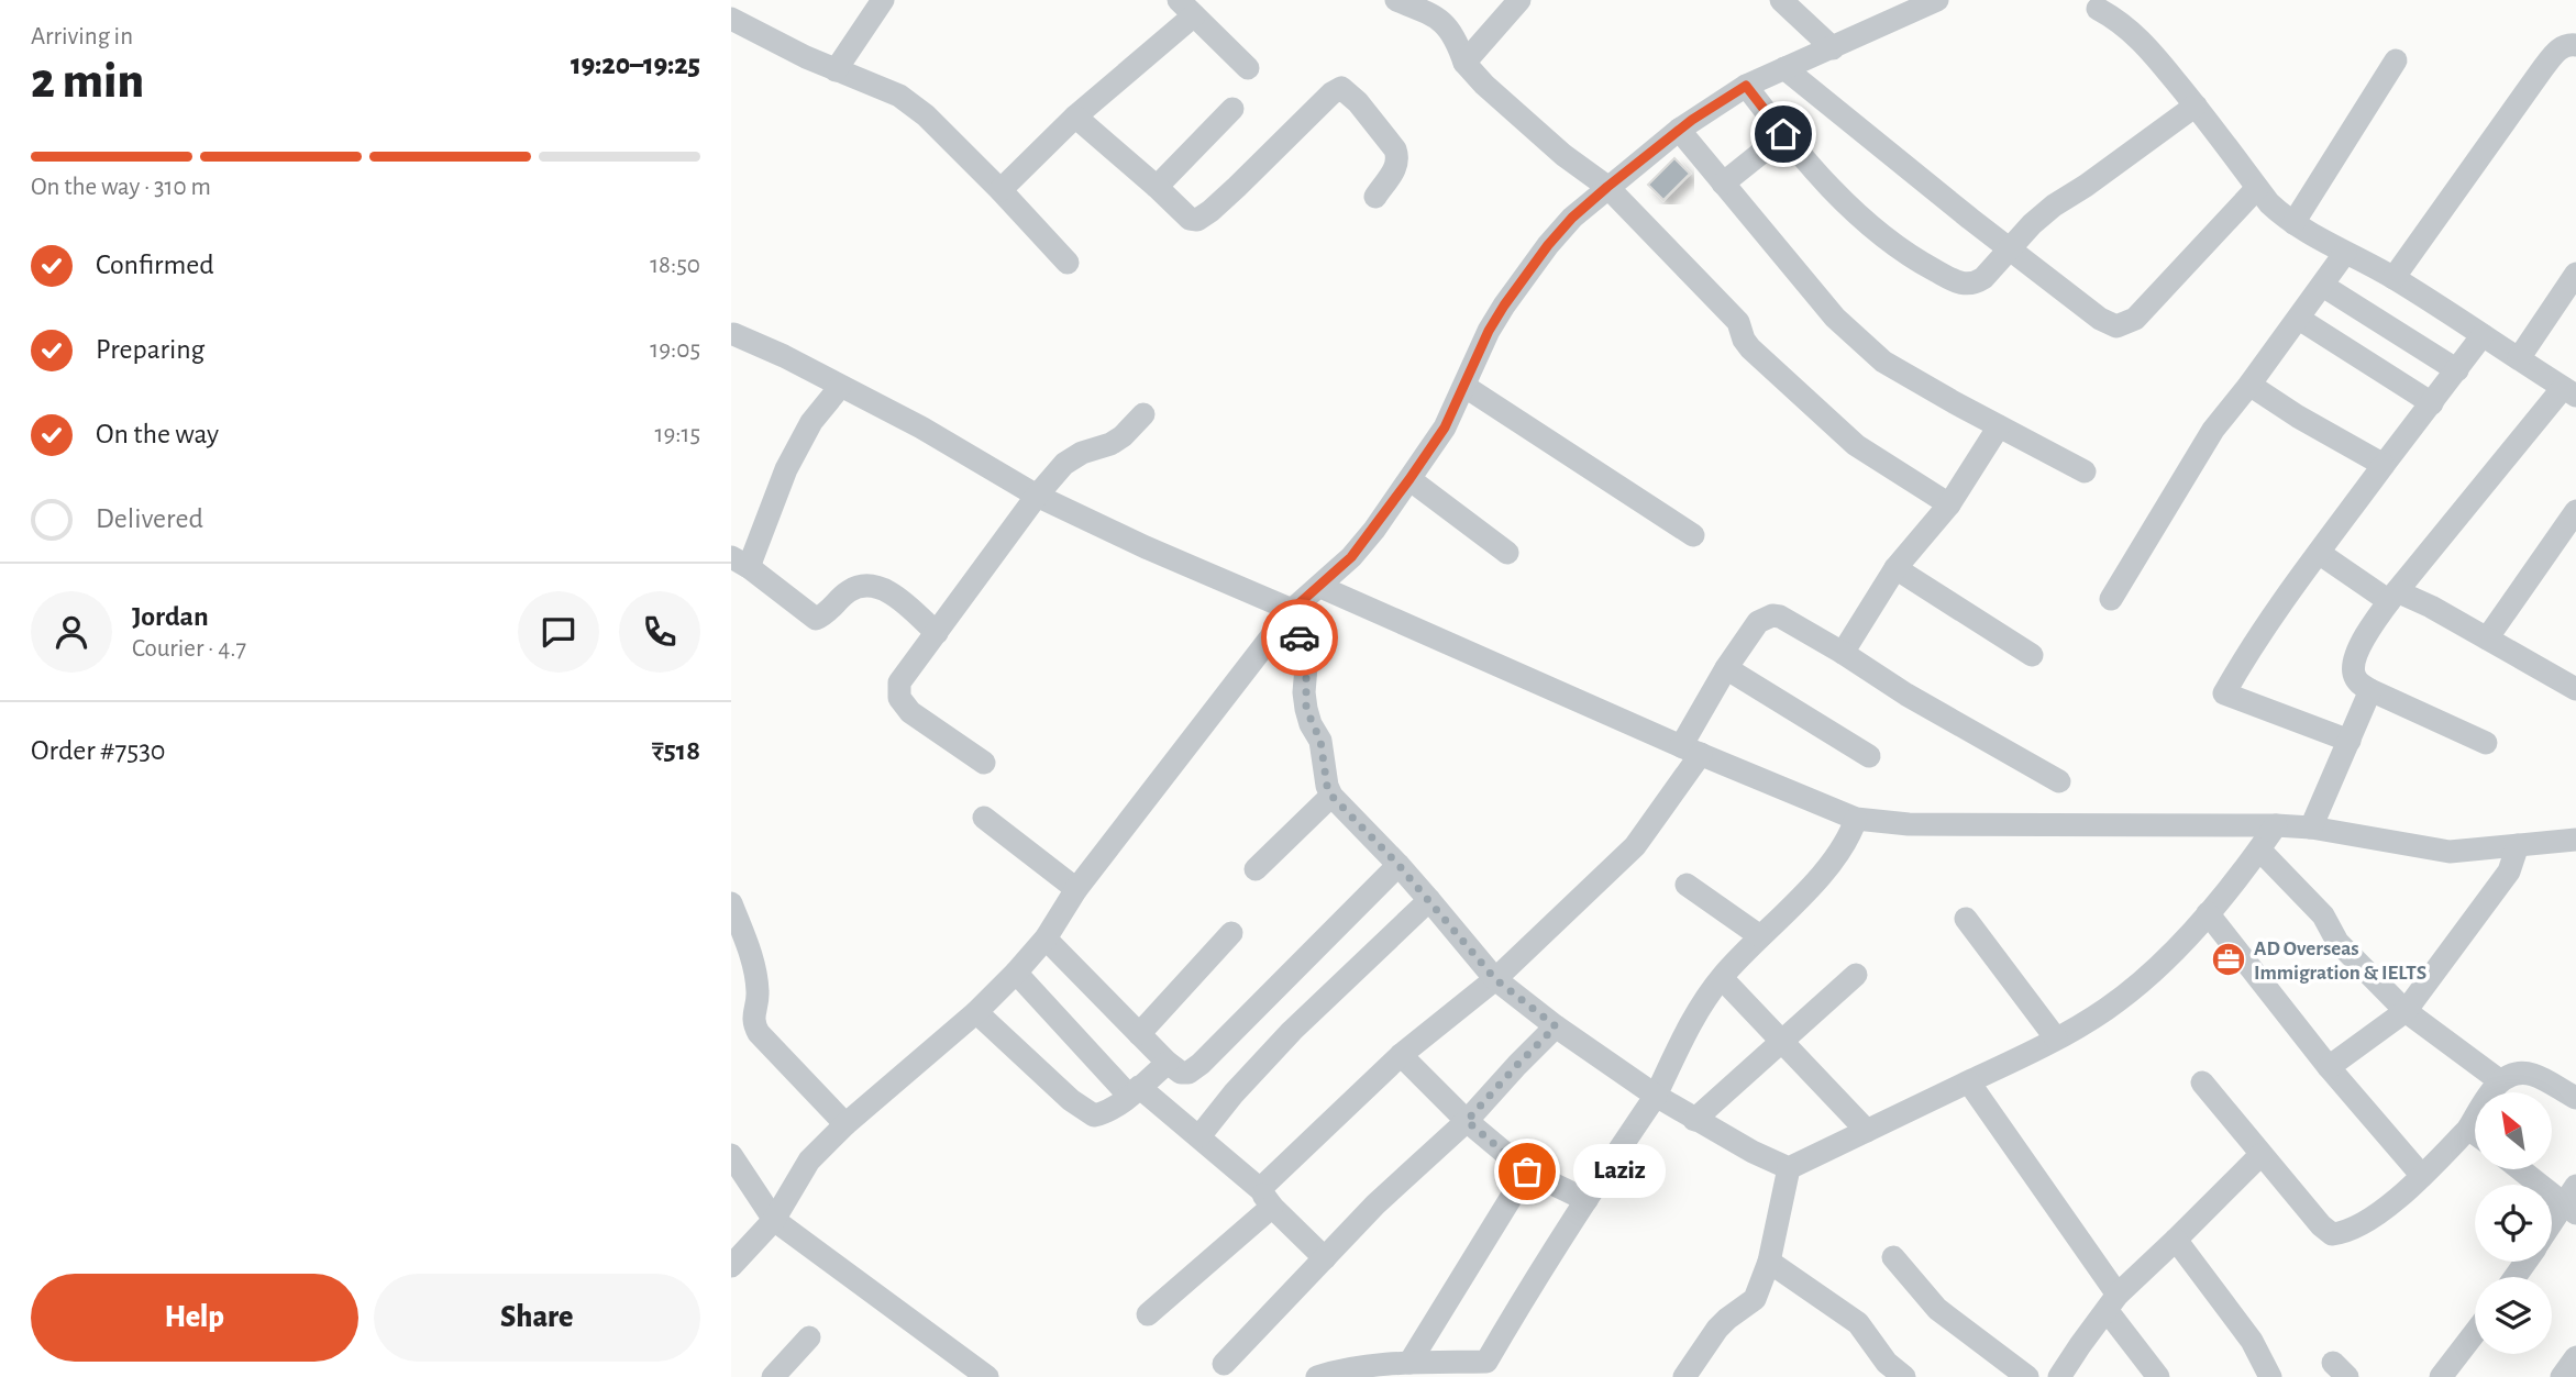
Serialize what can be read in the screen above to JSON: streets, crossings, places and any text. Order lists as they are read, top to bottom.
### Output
{
  "places": {
    "office": ["AD Overseas Immigration & IELTS"],
    "other": ["Laziz"]
  },
  "north": "top left",
  "page": {
    "heading": ["2 min", "Arriving in", "19:20–19:25"],
    "panel": [
      "Jordan",
      "Courier · 4.7",
      "Order #7530",
      "₹518"
    ],
    "bar": "On the way · 310 m",
    "list": [
      ["Confirmed", "18:50"],
      ["Preparing", "19:05"],
      ["On the way", "19:15"],
      "Delivered"
    ],
    "bubble": "Laziz",
    "buttons": ["Help", "Share"]
  }
}
